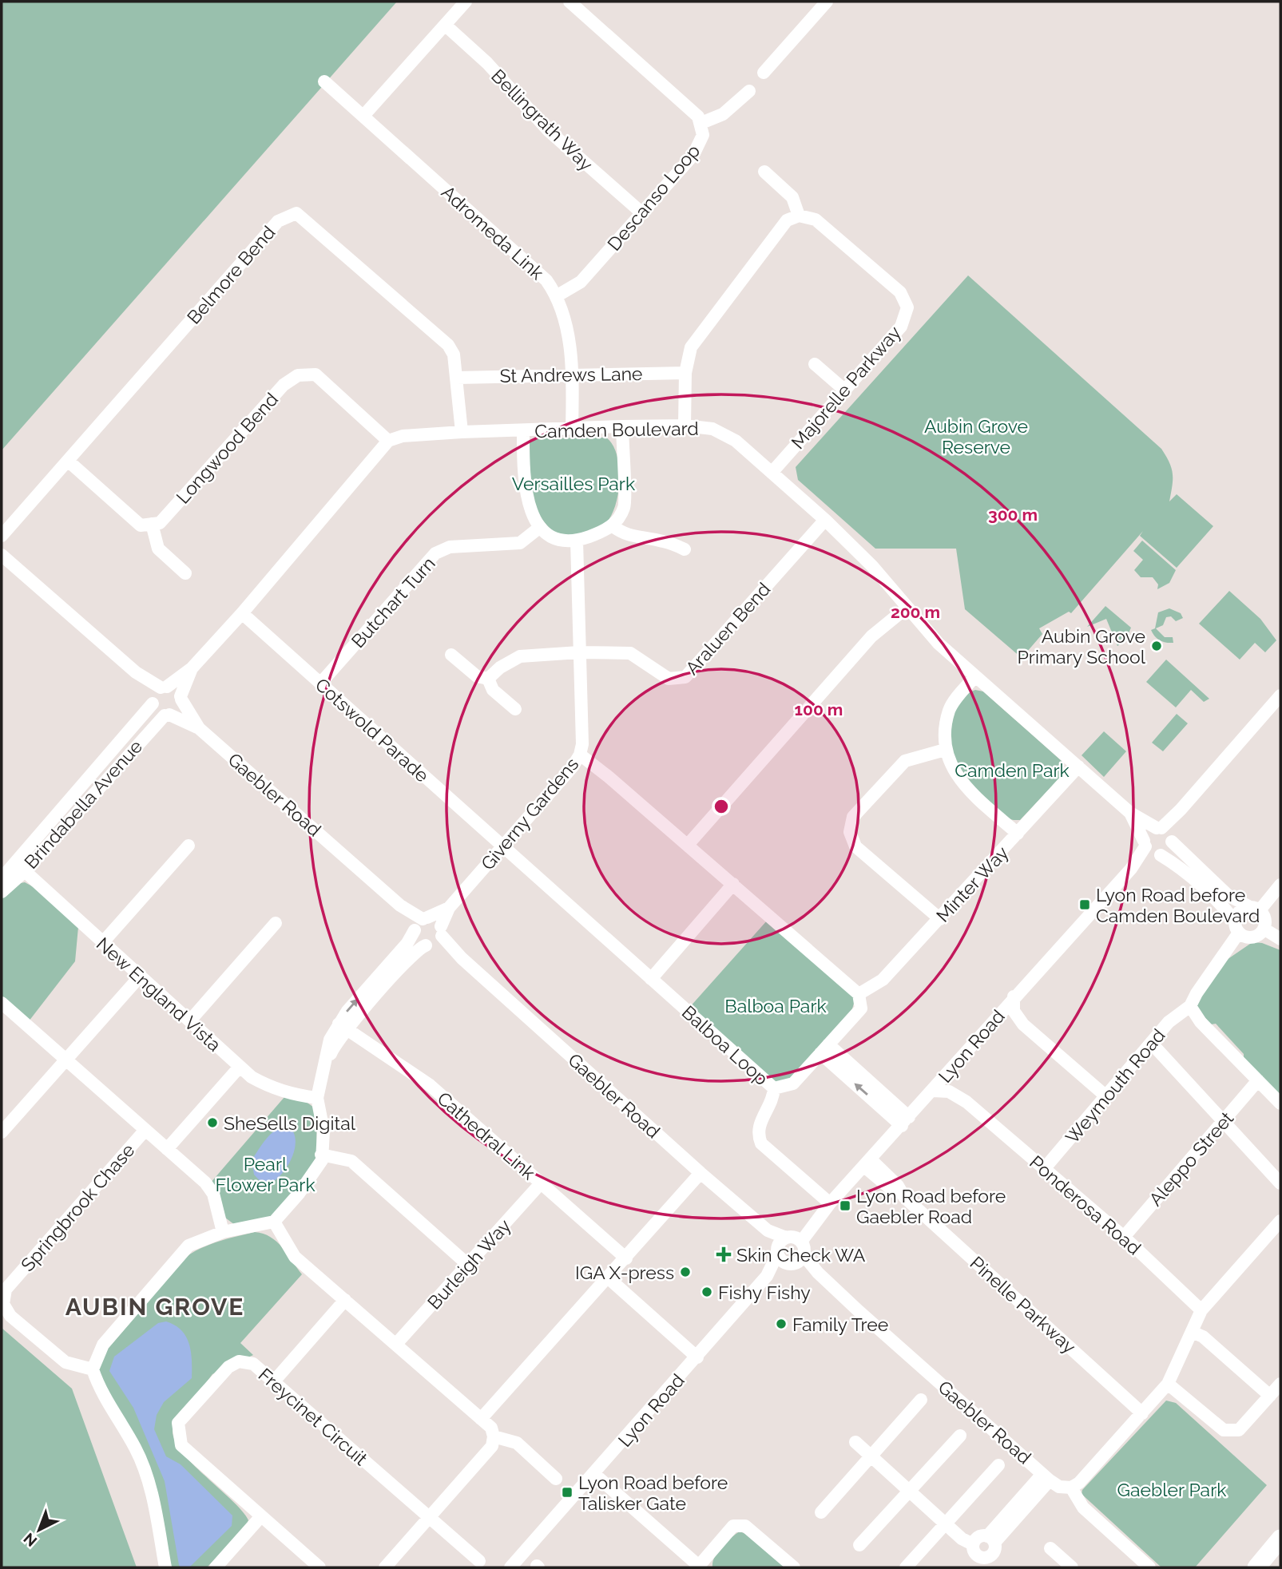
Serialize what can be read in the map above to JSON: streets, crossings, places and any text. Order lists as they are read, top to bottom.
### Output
{
  "streets": {
    "street": [
      "Bellingrath Way",
      "Descanso Loop",
      "Adromeda Link",
      "Belmore Bend",
      "St Andrews Lane",
      "Majorelle Parkway",
      "Camden Boulevard",
      "Longwood Bend",
      "Butchart Turn",
      "Araluen Bend",
      "Cotswold Parade",
      "Gaebler Road",
      "Brindabella Avenue",
      "Giverny Gardens",
      "Minter Way",
      "New England Vista",
      "Balboa Loop",
      "Lyon Road",
      "Weymouth Road",
      "Cathedral Link",
      "Aleppo Street",
      "Ponderosa Road",
      "Springbrook Chase",
      "Burleigh Way",
      "Pinelle Parkway",
      "Freycinet Circuit"
    ]
  },
  "crossings": [
    ["Bellingrath Way", "Descanso Loop"],
    ["Descanso Loop", "Adromeda Link"],
    ["Adromeda Link", "St Andrews Lane"],
    ["Adromeda Link", "Camden Boulevard"],
    ["Adromeda Link", "Butchart Turn"],
    ["Adromeda Link", "Giverny Gardens"],
    ["Belmore Bend", "St Andrews Lane"],
    ["Belmore Bend", "Camden Boulevard"],
    ["Majorelle Parkway", "Camden Boulevard"],
    ["Camden Boulevard", "Longwood Bend"],
    ["Camden Boulevard", "Butchart Turn"],
    ["Camden Boulevard", "Araluen Bend"],
    ["Camden Boulevard", "Giverny Gardens"],
    ["Camden Boulevard", "Minter Way"],
    ["Camden Boulevard", "Lyon Road"],
    ["Butchart Turn", "Cotswold Parade"],
    ["Butchart Turn", "Giverny Gardens"],
    ["Araluen Bend", "Giverny Gardens"],
    ["Cotswold Parade", "Giverny Gardens"],
    ["Cotswold Parade", "Balboa Loop"],
    ["Gaebler Road", "Brindabella Avenue"],
    ["Gaebler Road", "Giverny Gardens"],
    ["Gaebler Road", "Lyon Road"],
    ["Brindabella Avenue", "New England Vista"],
    ["Giverny Gardens", "Balboa Loop"],
    ["Minter Way", "Balboa Loop"],
    ["Lyon Road", "Ponderosa Road"],
    ["Lyon Road", "Pinelle Parkway"],
    ["Weymouth Road", "Ponderosa Road"],
    ["Cathedral Link", "Burleigh Way"],
    ["Aleppo Street", "Ponderosa Road"]
  ],
  "districts": ["AUBIN GROVE"],
  "parks": [
    "Aubin Grove Reserve",
    "Versailles Park",
    "Camden Park",
    "Balboa Park",
    "Pearl Flower Park",
    "Gaebler Park"
  ],
  "places": {
    "other": [
      "Aubin Grove Primary School",
      "SheSells Digital",
      "IGA X-press",
      "Fishy Fishy",
      "Family Tree"
    ],
    "transit": ["Lyon Road before Camden Boulevard", "Lyon Road before Gaebler Road", "Lyon Road before Talisker Gate"],
    "health": ["Skin Check WA"]
  },
  "north": "bottom left",
  "rings": ["300 m", "200 m", "100 m"]
}
